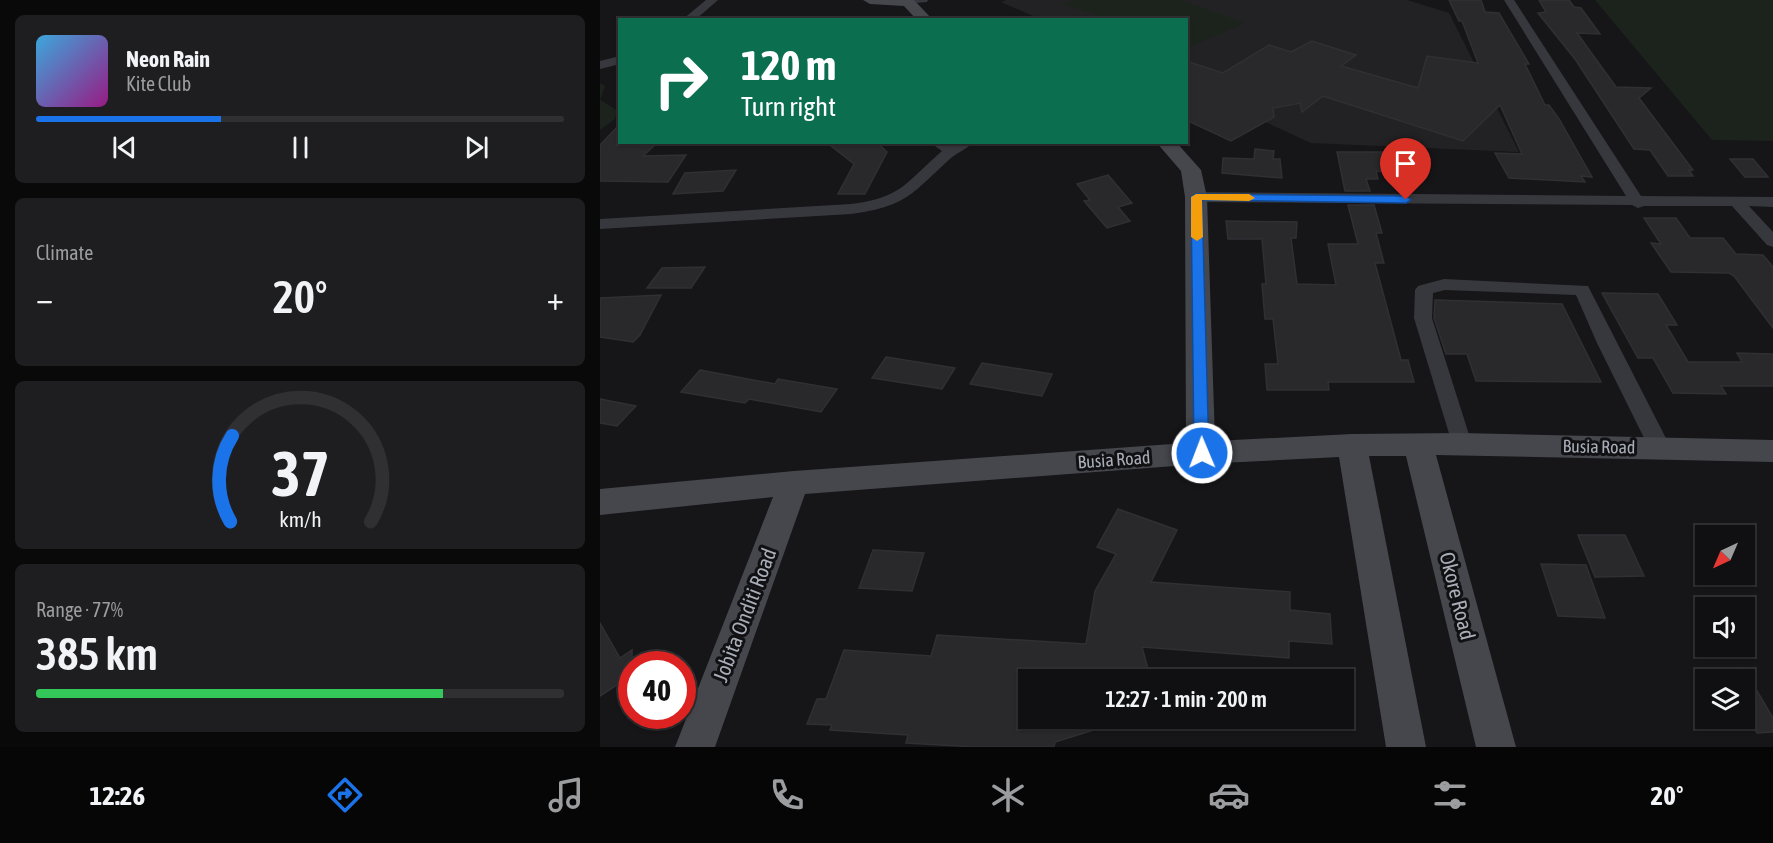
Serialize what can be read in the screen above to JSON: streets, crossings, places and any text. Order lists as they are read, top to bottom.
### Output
{
  "streets": {
    "street": ["Busia Road", "Okore Road", "Jobita Onditi Road"]
  },
  "crossings": [
    ["Busia Road", "Okore Road"],
    ["Busia Road", "Jobita Onditi Road"]
  ],
  "north": "bottom left",
  "page": {
    "turn": ["120 m", "Turn right"],
    "song": ["Neon Rain", "Kite Club"],
    "tile": [
      "Climate",
      ["Range · 77%", "385 km"]
    ],
    "heat": ["−", "20°", "+"],
    "limit": "40",
    "trip": "12:27 · 1 min · 200 m",
    "tabs": ["12:26", "20°"],
    "gauge": ["37", "km/h"]
  }
}
